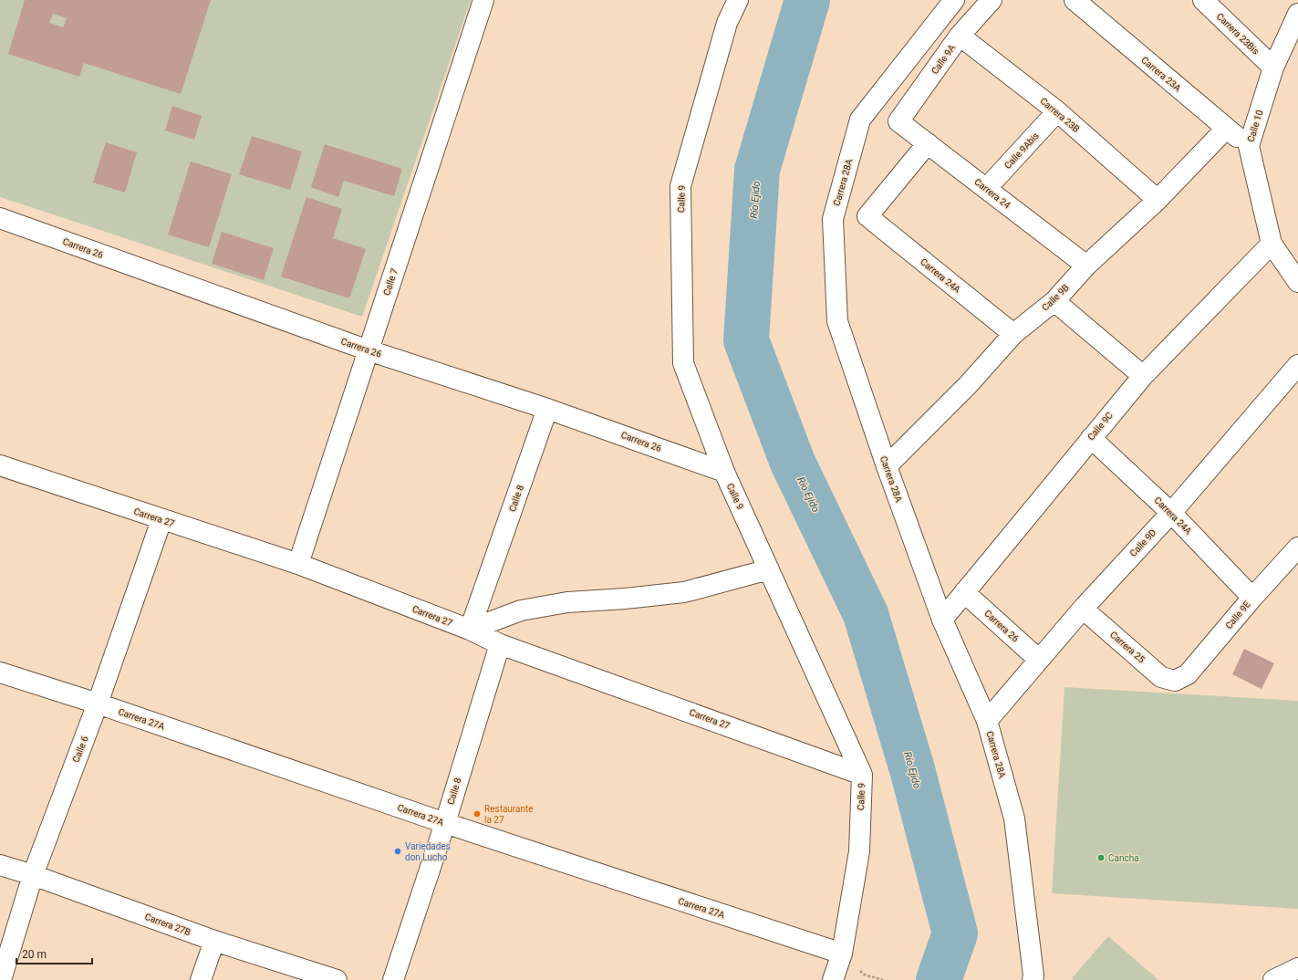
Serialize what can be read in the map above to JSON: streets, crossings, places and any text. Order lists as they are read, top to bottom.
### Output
{
  "streets": {
    "street": [
      "Carrera 23Bis",
      "Calle 9A",
      "Carrera 23A",
      "Carrera 23B",
      "Calle 10",
      "Calle 9Abis",
      "Carrera 28A",
      "Carrera 24",
      "Calle 9",
      "Carrera 26",
      "Carrera 24A",
      "Calle 7",
      "Calle 9B",
      "Calle 9C",
      "Calle 8",
      "Carrera 27",
      "Calle 9D",
      "Calle 9E",
      "Carrera 25",
      "Carrera 27A",
      "Calle 6",
      "Carrera 27B"
    ]
  },
  "crossings": [
    ["Carrera 23Bis", "Calle 10"],
    ["Calle 9A", "Carrera 23B"],
    ["Calle 9A", "Carrera 24"],
    ["Carrera 23A", "Calle 10"],
    ["Carrera 23A", "Calle 9B"],
    ["Carrera 23B", "Calle 9Abis"],
    ["Carrera 23B", "Calle 9B"],
    ["Calle 10", "Calle 9C"],
    ["Calle 9Abis", "Carrera 24"],
    ["Carrera 28A", "Calle 9B"],
    ["Carrera 28A", "Calle 9C"],
    ["Carrera 28A", "Calle 9D"],
    ["Carrera 24", "Carrera 24A"],
    ["Carrera 24", "Calle 9B"],
    ["Calle 9", "Carrera 26"],
    ["Calle 9", "Carrera 27"],
    ["Calle 9", "Carrera 27A"],
    ["Carrera 26", "Calle 7"],
    ["Carrera 26", "Calle 9C"],
    ["Carrera 26", "Calle 8"],
    ["Carrera 26", "Calle 9D"],
    ["Carrera 24A", "Calle 9B"],
    ["Carrera 24A", "Calle 9C"],
    ["Carrera 24A", "Calle 9D"],
    ["Carrera 24A", "Calle 9E"],
    ["Calle 7", "Carrera 27"],
    ["Calle 8", "Carrera 27"],
    ["Calle 8", "Carrera 27A"],
    ["Carrera 27", "Calle 6"],
    ["Calle 9D", "Carrera 25"],
    ["Calle 9E", "Carrera 25"],
    ["Carrera 27A", "Calle 6"],
    ["Calle 6", "Carrera 27B"]
  ],
  "water": ["Río Ejido"],
  "places": ["Restaurante la 27", "Variedades don Lucho", "Cancha"],
  "scale_bar": "20 m"
}
